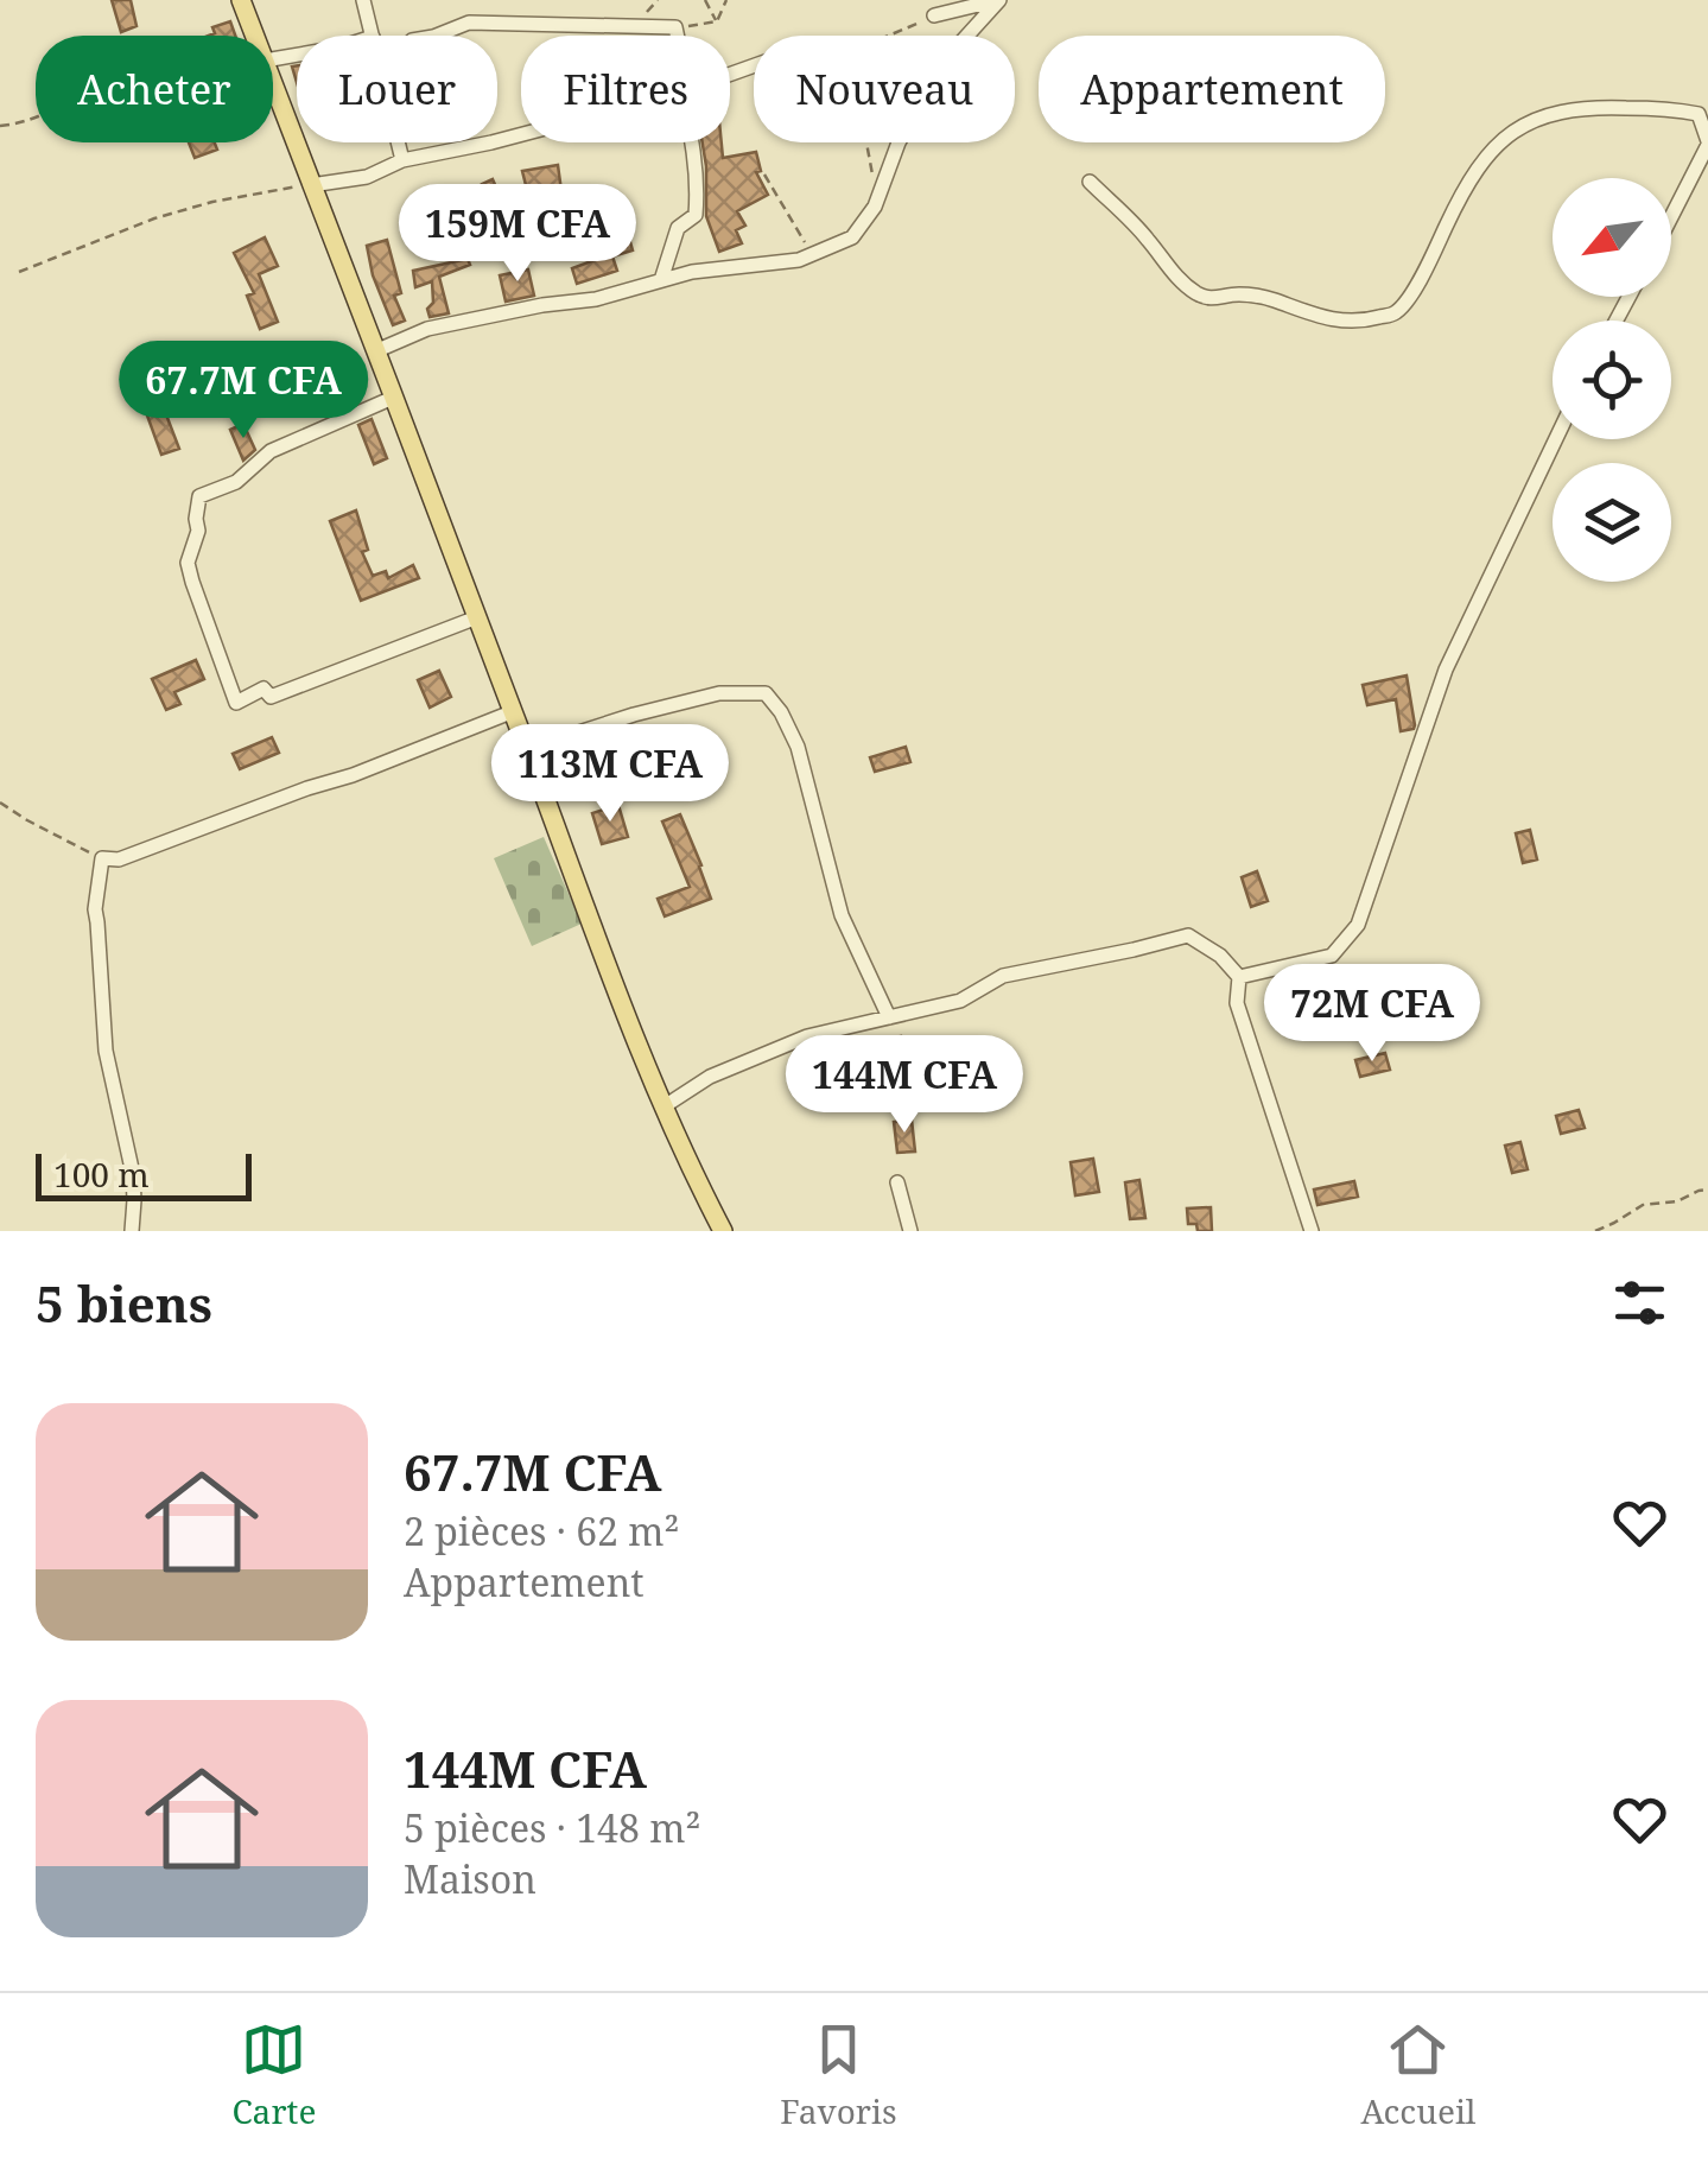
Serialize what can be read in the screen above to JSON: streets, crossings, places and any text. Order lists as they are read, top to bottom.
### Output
{
  "scale_bar": "100 m",
  "north": "bottom left",
  "page": {
    "chip": [
      "Acheter",
      "Louer",
      "Filtres",
      "Nouveau",
      "Appartement"
    ],
    "price": [
      "159M CFA",
      "67.7M CFA",
      "113M CFA",
      "72M CFA",
      "144M CFA"
    ],
    "scale": "100 m",
    "heading": "5 biens",
    "list": [
      {
        "name": "67.7M CFA",
        "note": "2 pièces · 62 m² · Appartement"
      },
      {
        "name": "144M CFA",
        "note": "5 pièces · 148 m² · Maison"
      }
    ],
    "tabs": ["Carte", "Favoris", "Accueil"]
  }
}
